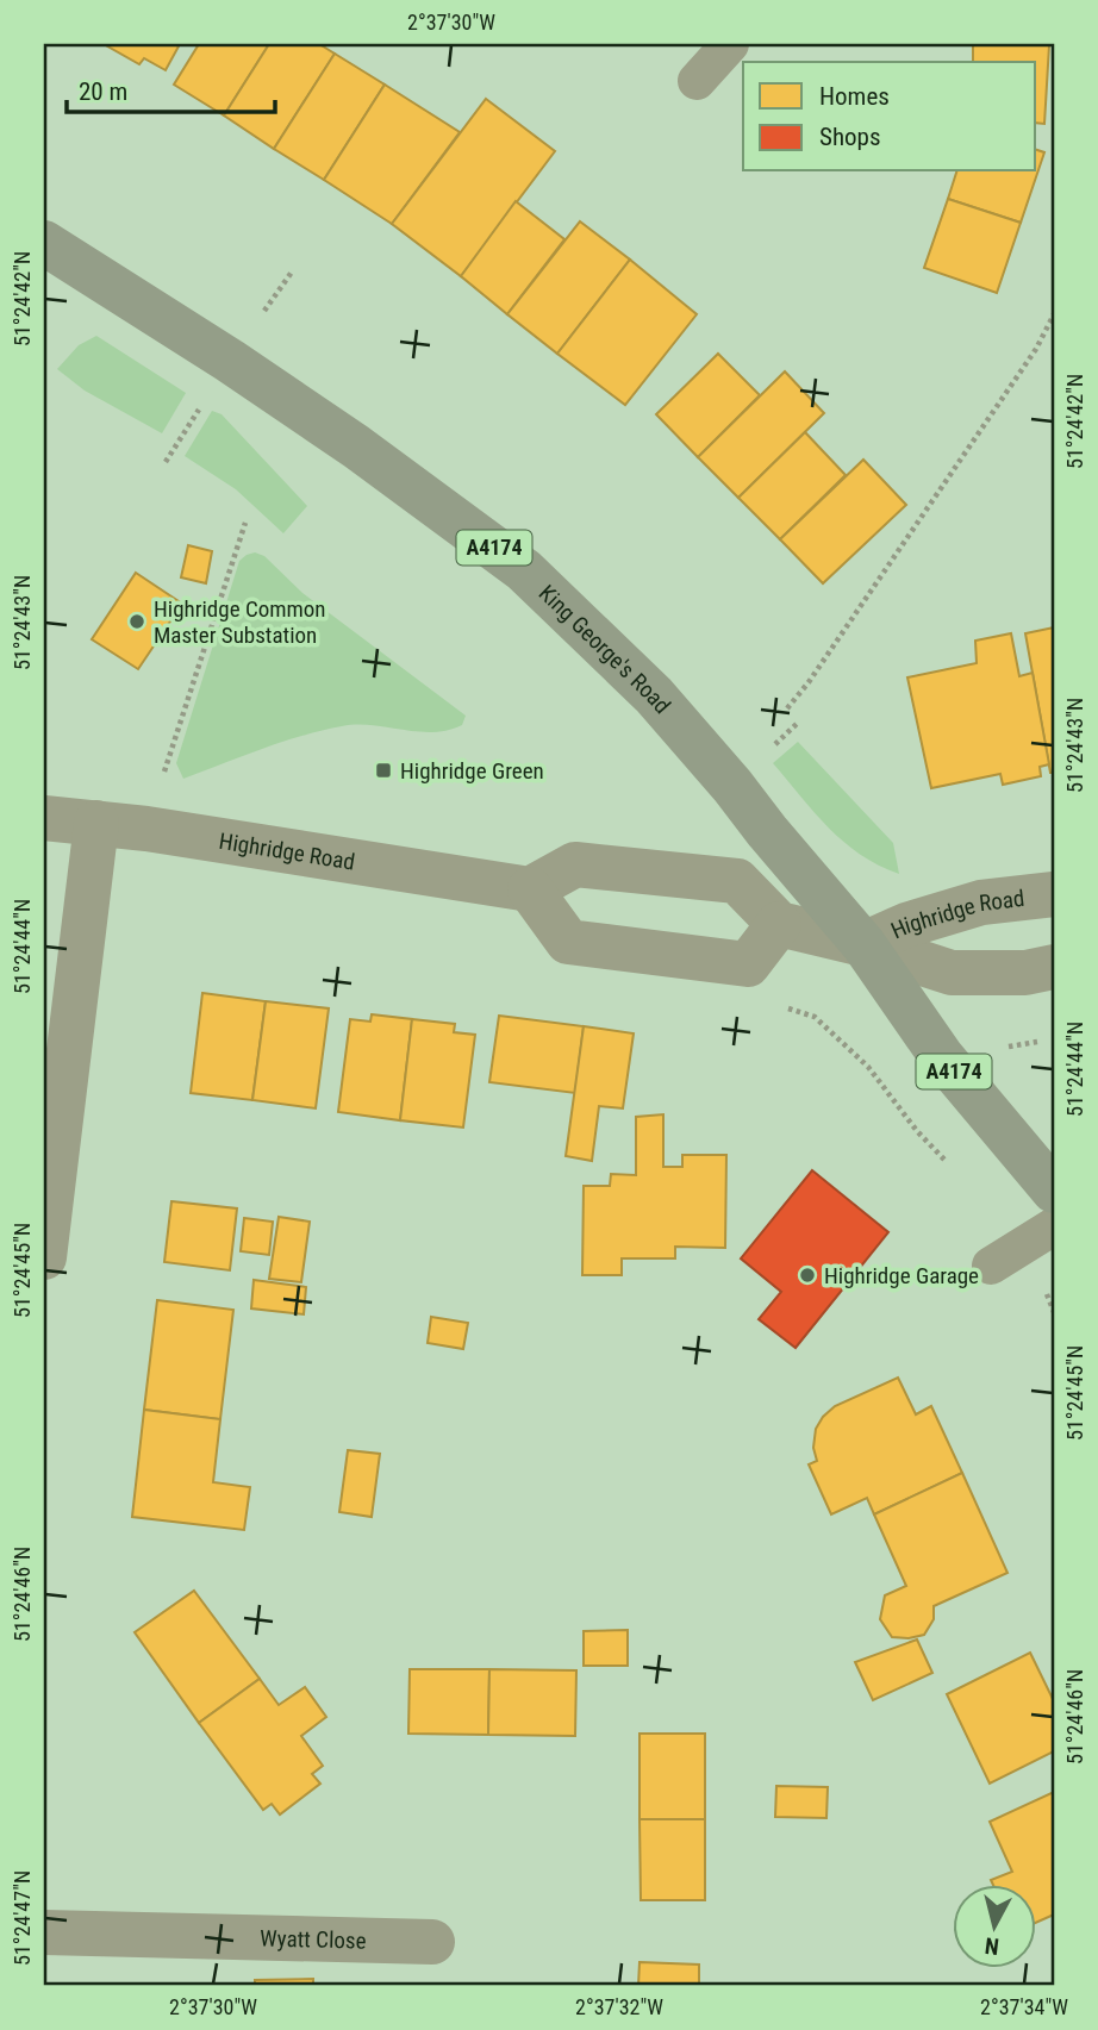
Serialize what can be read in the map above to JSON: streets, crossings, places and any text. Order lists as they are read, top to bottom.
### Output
{
  "streets": {
    "highway": ["A4174", "King George's Road"],
    "street": ["Highridge Road", "Wyatt Close"]
  },
  "crossings": [
    ["A4174", "King George's Road"],
    ["A4174", "Highridge Road"],
    ["King George's Road", "Highridge Road"]
  ],
  "places": {
    "other": ["Highridge Common Master Substation", "Highridge Garage"],
    "transit": ["Highridge Green"]
  },
  "legend": ["Homes", "Shops"],
  "scale_bar": "20 m",
  "north": "bottom",
  "coordinates": [
    "2°37'30\"W",
    "51°24'42\"N",
    "51°24'43\"N",
    "51°24'44\"N",
    "51°24'45\"N",
    "51°24'46\"N",
    "51°24'47\"N",
    "2°37'32\"W",
    "2°37'34\"W"
  ]
}
